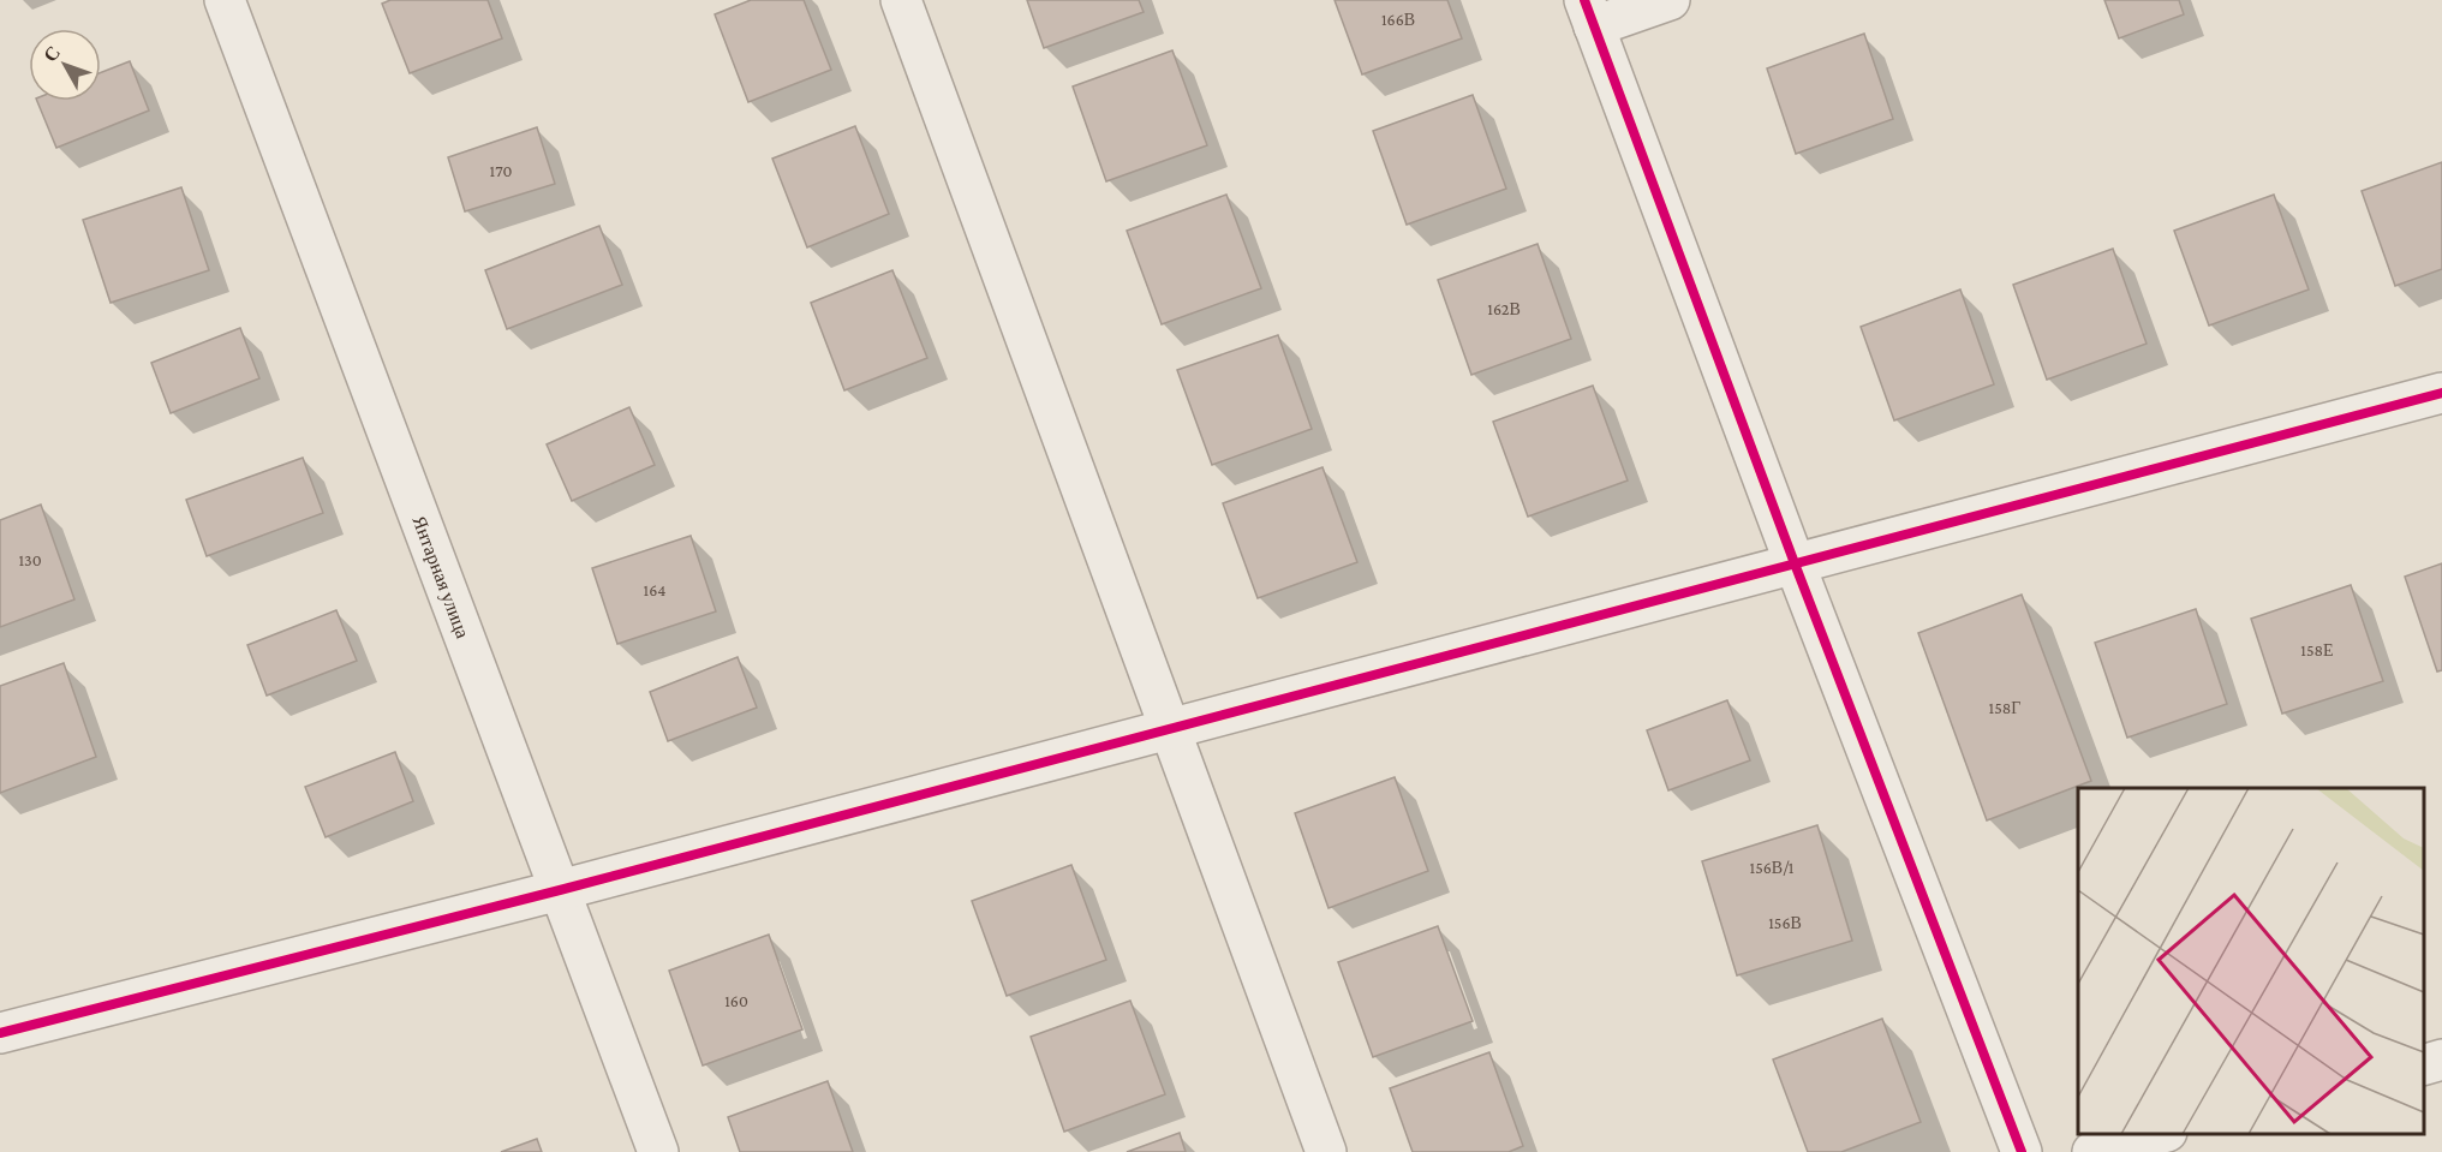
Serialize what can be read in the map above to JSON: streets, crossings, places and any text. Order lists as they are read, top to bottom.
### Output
{
  "streets": {
    "street": ["Янтарная улица"]
  },
  "house_numbers": [
    "166В",
    "170",
    "162В",
    "130",
    "164",
    "158Е",
    "158Г",
    "156В/1",
    "156В",
    "160"
  ],
  "north": "top left"
}
